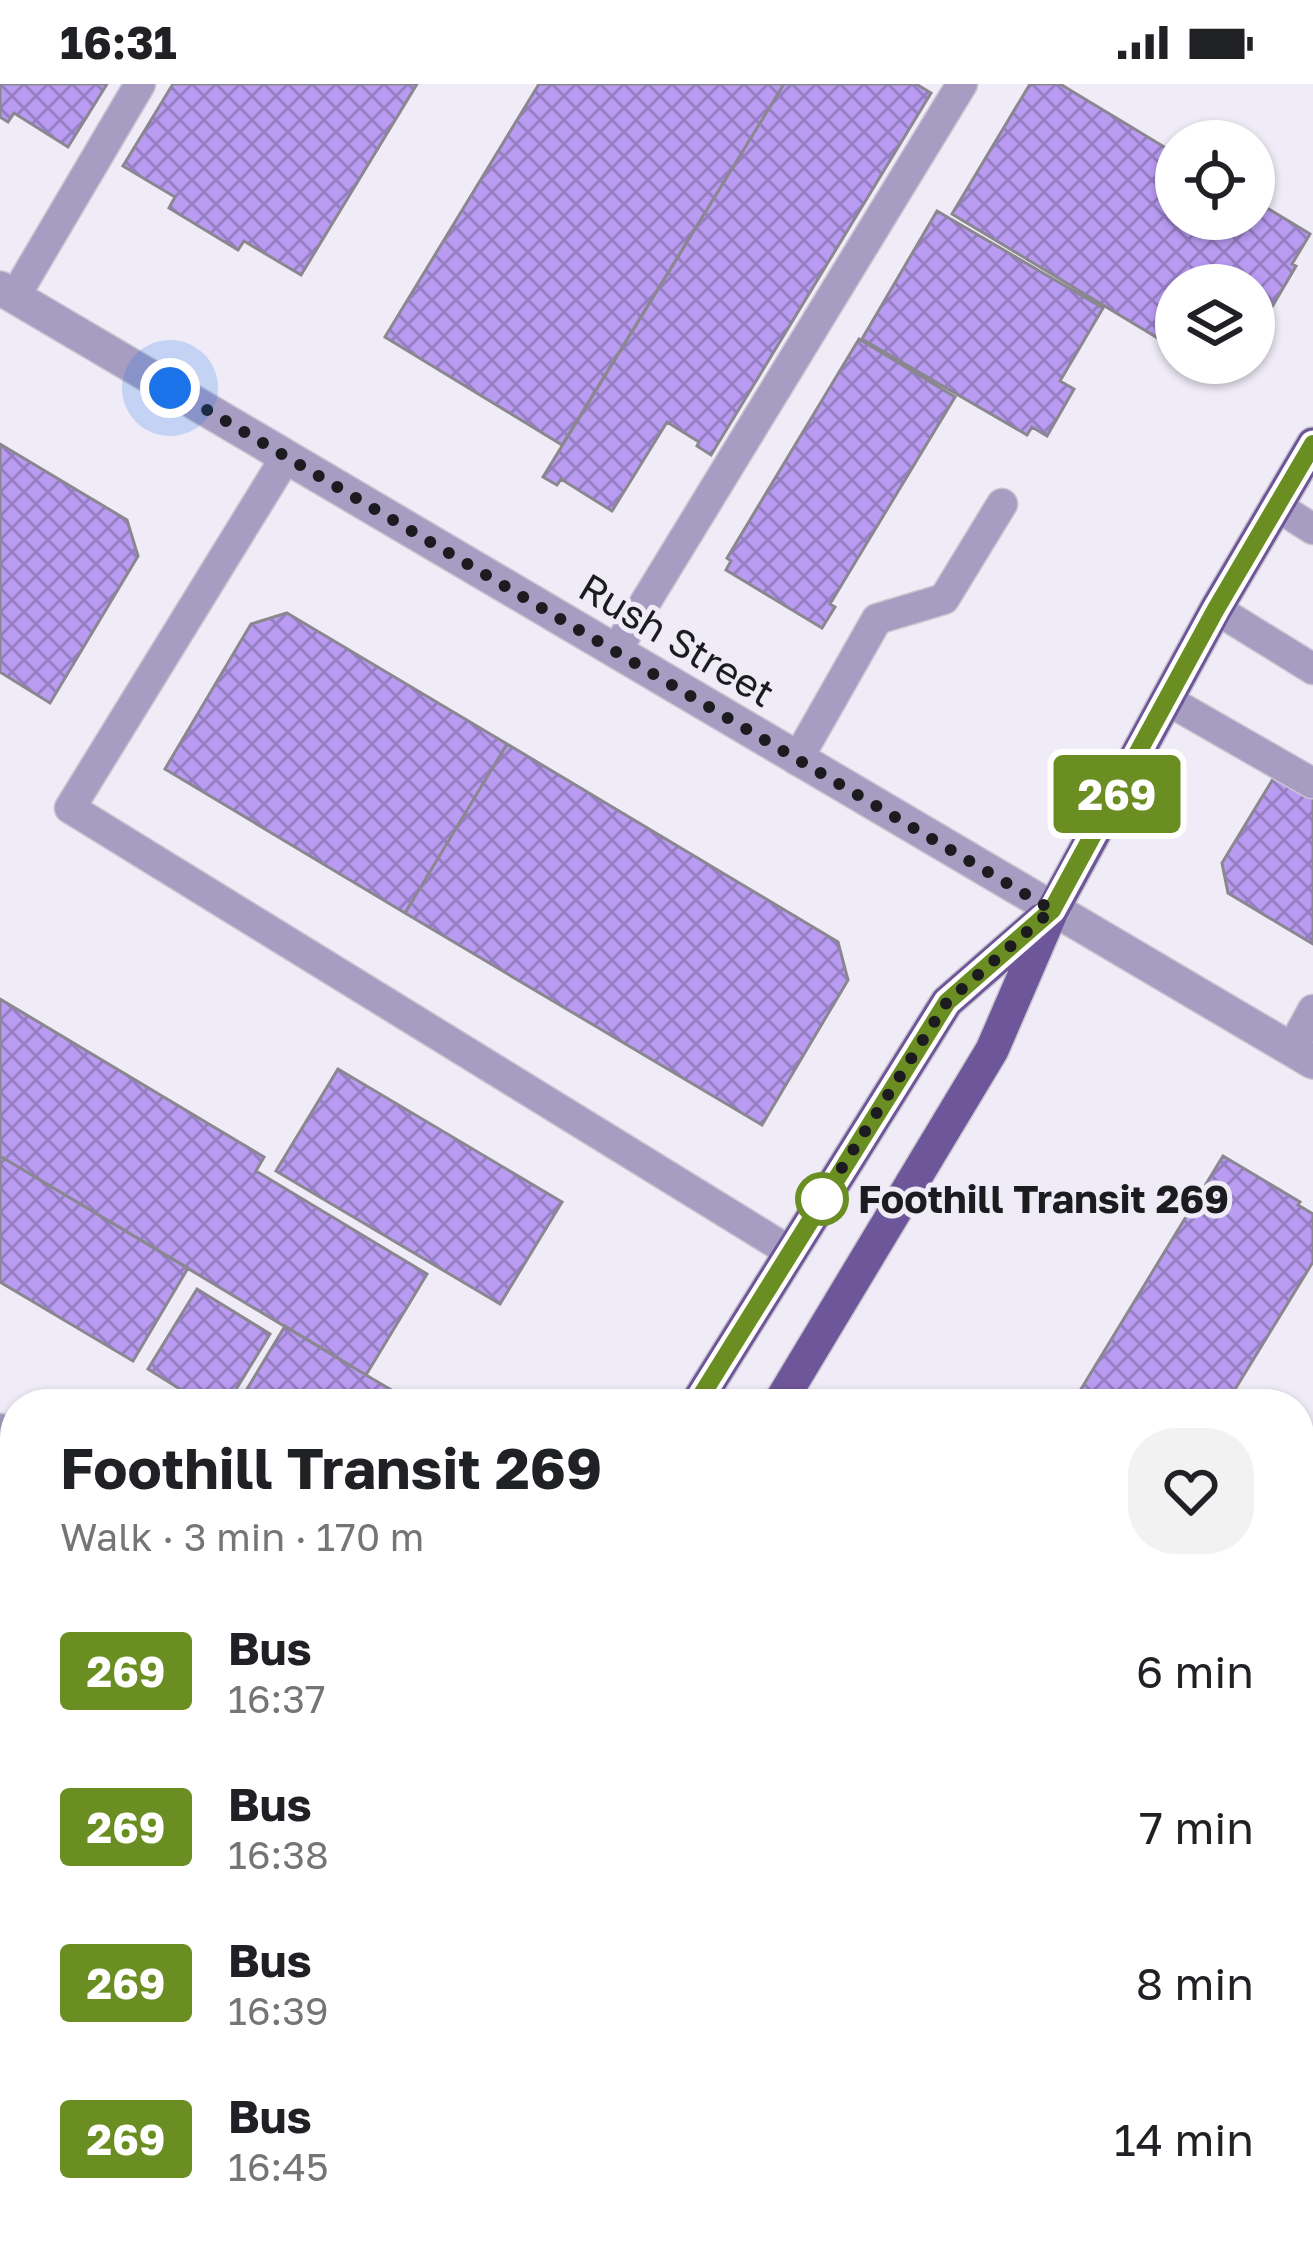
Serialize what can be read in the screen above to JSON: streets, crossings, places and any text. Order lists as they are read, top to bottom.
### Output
{
  "streets": {
    "street": ["Rush Street"]
  },
  "places": ["Foothill Transit 269"],
  "lines": ["bus line 269"],
  "page": {
    "status": "16:31",
    "on_map": "269",
    "heading": ["Foothill Transit 269", "Walk · 3 min · 170 m"],
    "list": [
      {
        "mark": "269",
        "name": "Bus",
        "note": "16:37",
        "value": "6 min"
      },
      {
        "mark": "269",
        "name": "Bus",
        "note": "16:38",
        "value": "7 min"
      },
      {
        "mark": "269",
        "name": "Bus",
        "note": "16:39",
        "value": "8 min"
      },
      {
        "mark": "269",
        "name": "Bus",
        "note": "16:45",
        "value": "14 min"
      }
    ]
  }
}
